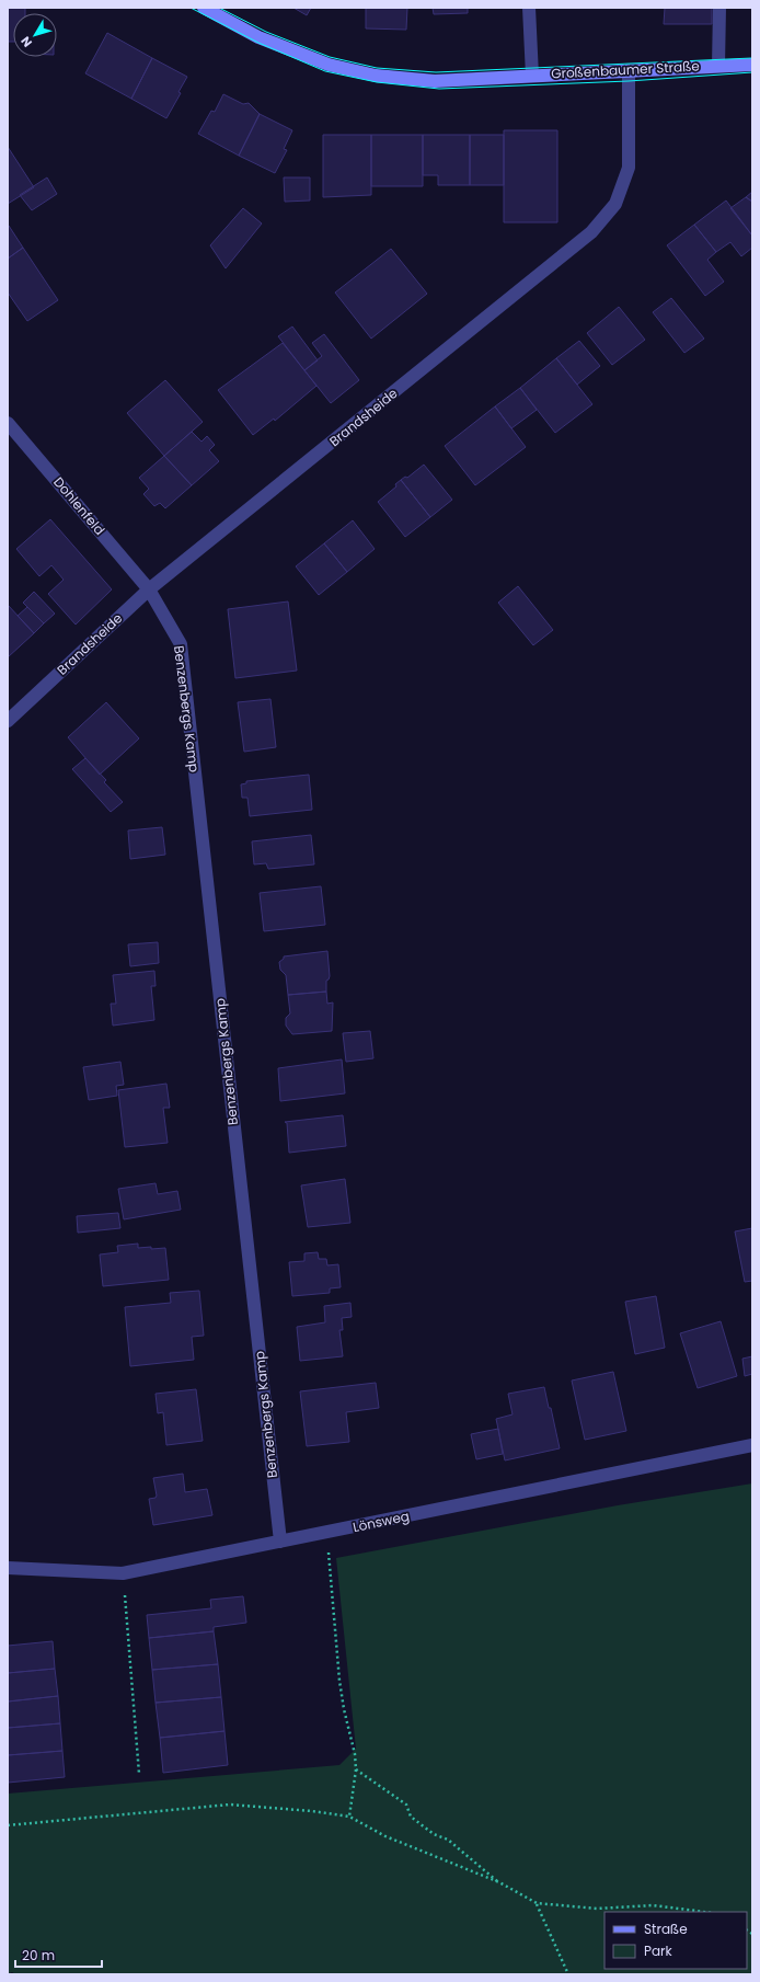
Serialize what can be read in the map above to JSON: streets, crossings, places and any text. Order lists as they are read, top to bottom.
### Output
{
  "streets": {
    "main road": ["Großenbaumer Straße"],
    "street": [
      "Brandsheide",
      "Dohlenfeld",
      "Benzenbergs Kamp",
      "Lönsweg"
    ]
  },
  "crossings": [
    ["Großenbaumer Straße", "Brandsheide"],
    ["Brandsheide", "Dohlenfeld"],
    ["Brandsheide", "Benzenbergs Kamp"],
    ["Dohlenfeld", "Benzenbergs Kamp"],
    ["Benzenbergs Kamp", "Lönsweg"]
  ],
  "legend": ["Straße", "Park"],
  "scale_bar": "20 m",
  "north": "bottom left"
}
